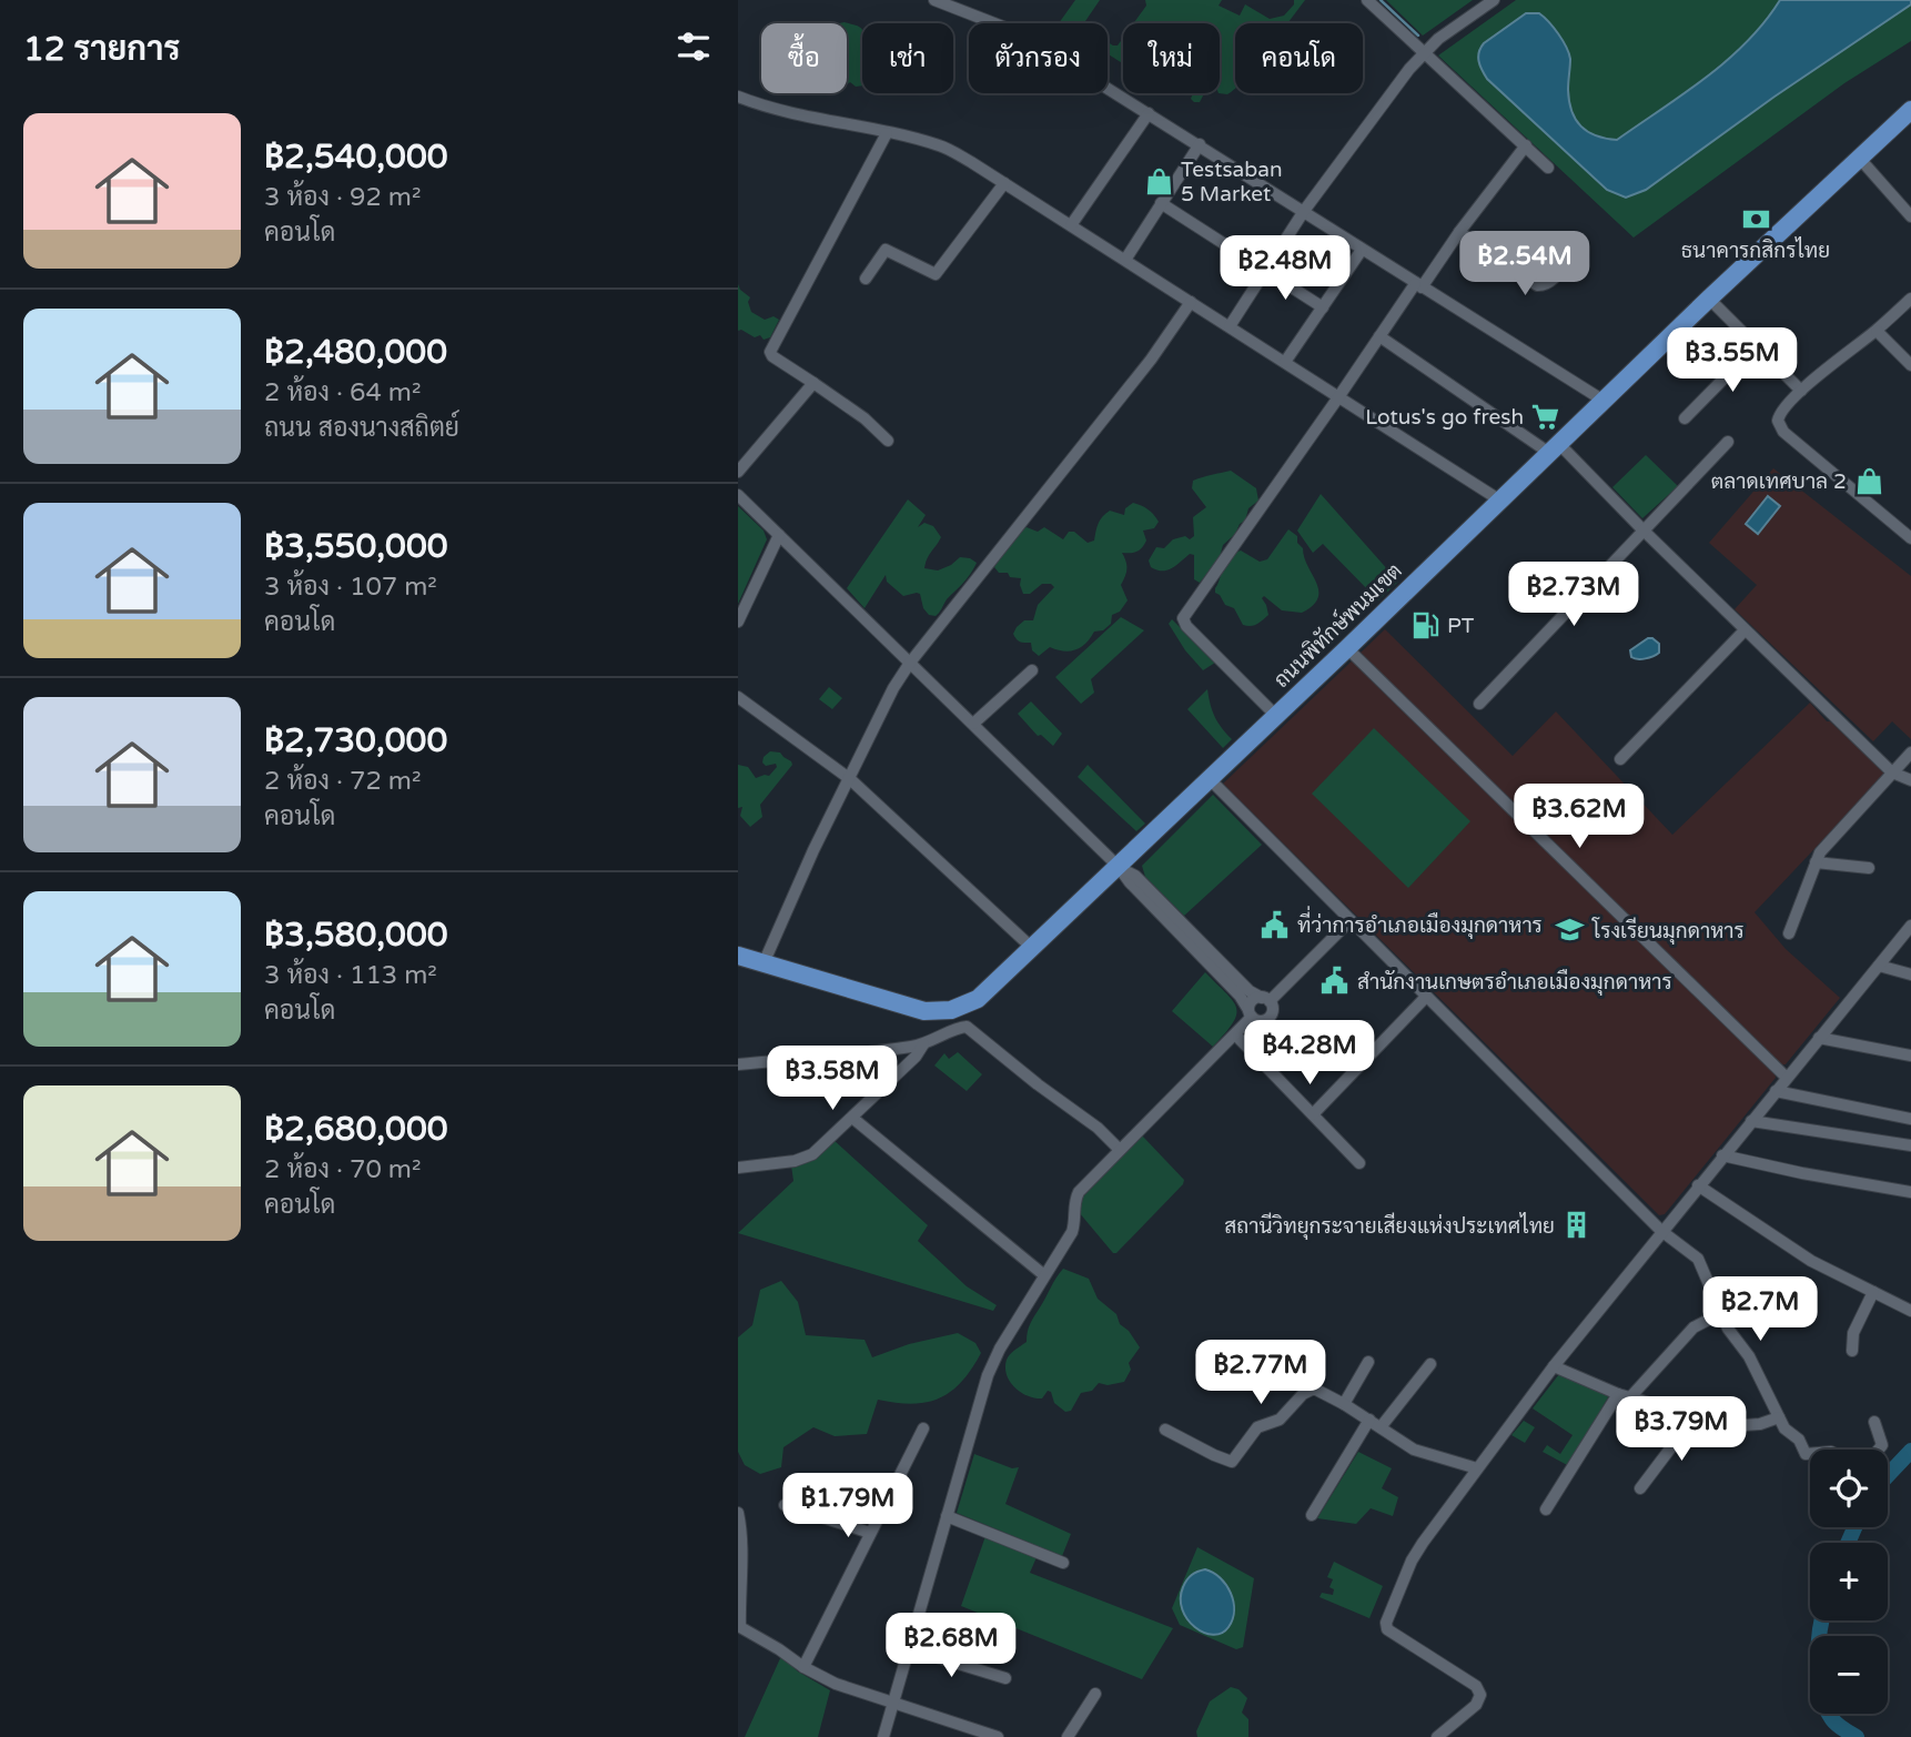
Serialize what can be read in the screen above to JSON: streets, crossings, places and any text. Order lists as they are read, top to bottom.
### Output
{
  "streets": {
    "main road": ["ถนนพิทักษ์พนมเขต"]
  },
  "places": {
    "shop": ["Testsaban 5 Market", "ตลาดเทศบาล 2"],
    "bank": ["ธนาคารกสิกรไทย"],
    "supermarket": ["Lotus's go fresh"],
    "fuel station": ["PT"],
    "public building": ["ที่ว่าการอำเภอเมืองมุกดาหาร", "สำนักงานเกษตรอำเภอเมืองมุกดาหาร"],
    "school or university": ["โรงเรียนมุกดาหาร"],
    "building": ["สถานีวิทยุกระจายเสียงแห่งประเทศไทย"]
  },
  "page": {
    "heading": "12 รายการ",
    "chip": [
      "ซื้อ",
      "เช่า",
      "ตัวกรอง",
      "ใหม่",
      "คอนโด"
    ],
    "list": [
      {
        "name": "฿2,540,000",
        "note": "3 ห้อง · 92 m² · คอนโด"
      },
      {
        "name": "฿2,480,000",
        "note": "2 ห้อง · 64 m² · ถนน สองนางสถิตย์"
      },
      {
        "name": "฿3,550,000",
        "note": "3 ห้อง · 107 m² · คอนโด"
      },
      {
        "name": "฿2,730,000",
        "note": "2 ห้อง · 72 m² · คอนโด"
      },
      {
        "name": "฿3,580,000",
        "note": "3 ห้อง · 113 m² · คอนโด"
      },
      {
        "name": "฿2,680,000",
        "note": "2 ห้อง · 70 m² · คอนโด"
      }
    ],
    "price": [
      "฿2.54M",
      "฿2.48M",
      "฿3.55M",
      "฿2.73M",
      "฿3.62M",
      "฿4.28M",
      "฿3.58M",
      "฿2.7M",
      "฿2.77M",
      "฿3.79M",
      "฿1.79M",
      "฿2.68M"
    ],
    "map_buttons": ["+", "−"]
  }
}
